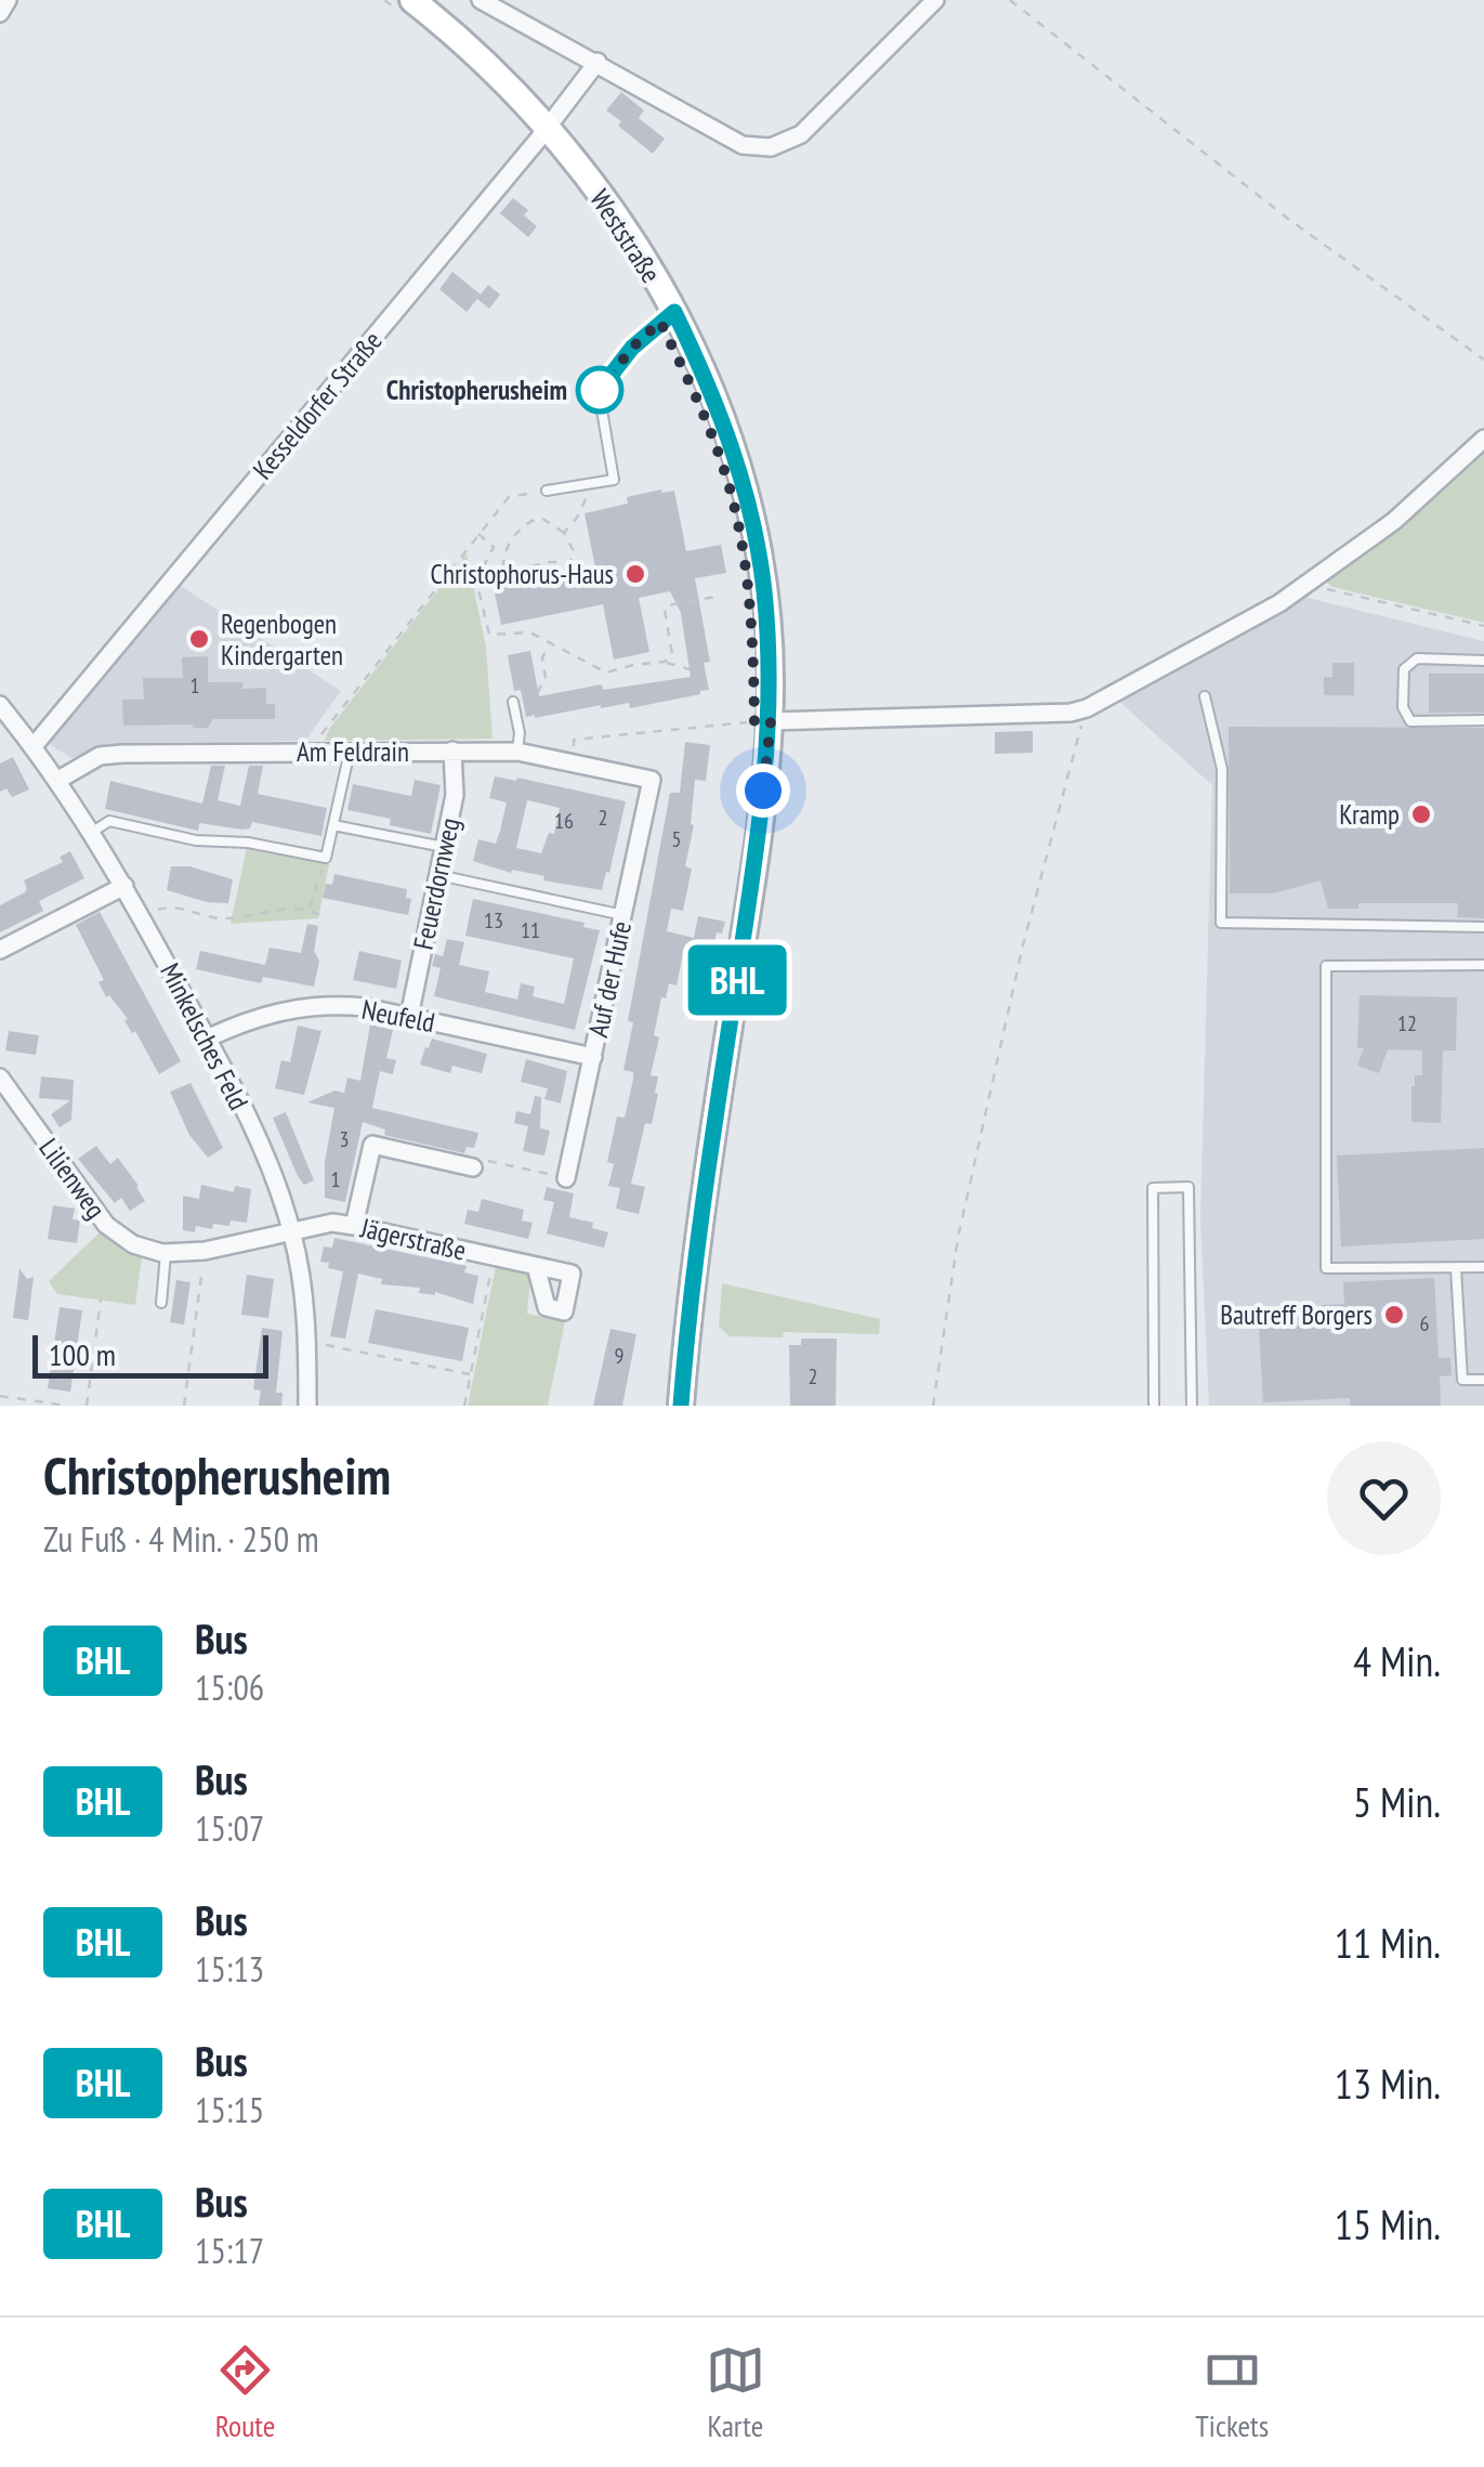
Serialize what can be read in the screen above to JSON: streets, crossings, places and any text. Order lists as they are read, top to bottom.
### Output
{
  "streets": {
    "main road": ["Weststraße"],
    "street": [
      "Kesseldorfer Straße",
      "Am Feldrain",
      "Feuerdornweg",
      "Auf der Hufe",
      "Neufeld",
      "Minkelsches Feld",
      "Lilienweg",
      "Jägerstraße"
    ]
  },
  "crossings": [
    ["Weststraße", "Kesseldorfer Straße"],
    ["Kesseldorfer Straße", "Minkelsches Feld"],
    ["Am Feldrain", "Feuerdornweg"],
    ["Am Feldrain", "Auf der Hufe"],
    ["Am Feldrain", "Minkelsches Feld"],
    ["Feuerdornweg", "Neufeld"],
    ["Auf der Hufe", "Neufeld"],
    ["Neufeld", "Minkelsches Feld"],
    ["Minkelsches Feld", "Lilienweg"],
    ["Minkelsches Feld", "Jägerstraße"],
    ["Lilienweg", "Jägerstraße"]
  ],
  "places": [
    "Christopherusheim",
    "Christophorus-Haus",
    "Regenbogen Kindergarten",
    "Kramp",
    "Bautreff Borgers"
  ],
  "lines": ["bus line BHL"],
  "house_numbers": [
    "1",
    "2",
    "16",
    "5",
    "13",
    "11",
    "12",
    "3",
    "1",
    "6",
    "9",
    "2"
  ],
  "scale_bar": "100 m",
  "page": {
    "on_map": "BHL",
    "scale": "100 m",
    "heading": ["Christopherusheim", "Zu Fuß · 4 Min. · 250 m"],
    "list": [
      {
        "mark": "BHL",
        "name": "Bus",
        "note": "15:06",
        "value": "4 Min."
      },
      {
        "mark": "BHL",
        "name": "Bus",
        "note": "15:07",
        "value": "5 Min."
      },
      {
        "mark": "BHL",
        "name": "Bus",
        "note": "15:13",
        "value": "11 Min."
      },
      {
        "mark": "BHL",
        "name": "Bus",
        "note": "15:15",
        "value": "13 Min."
      },
      {
        "mark": "BHL",
        "name": "Bus",
        "note": "15:17",
        "value": "15 Min."
      }
    ],
    "tabs": ["Route", "Karte", "Tickets"]
  }
}
